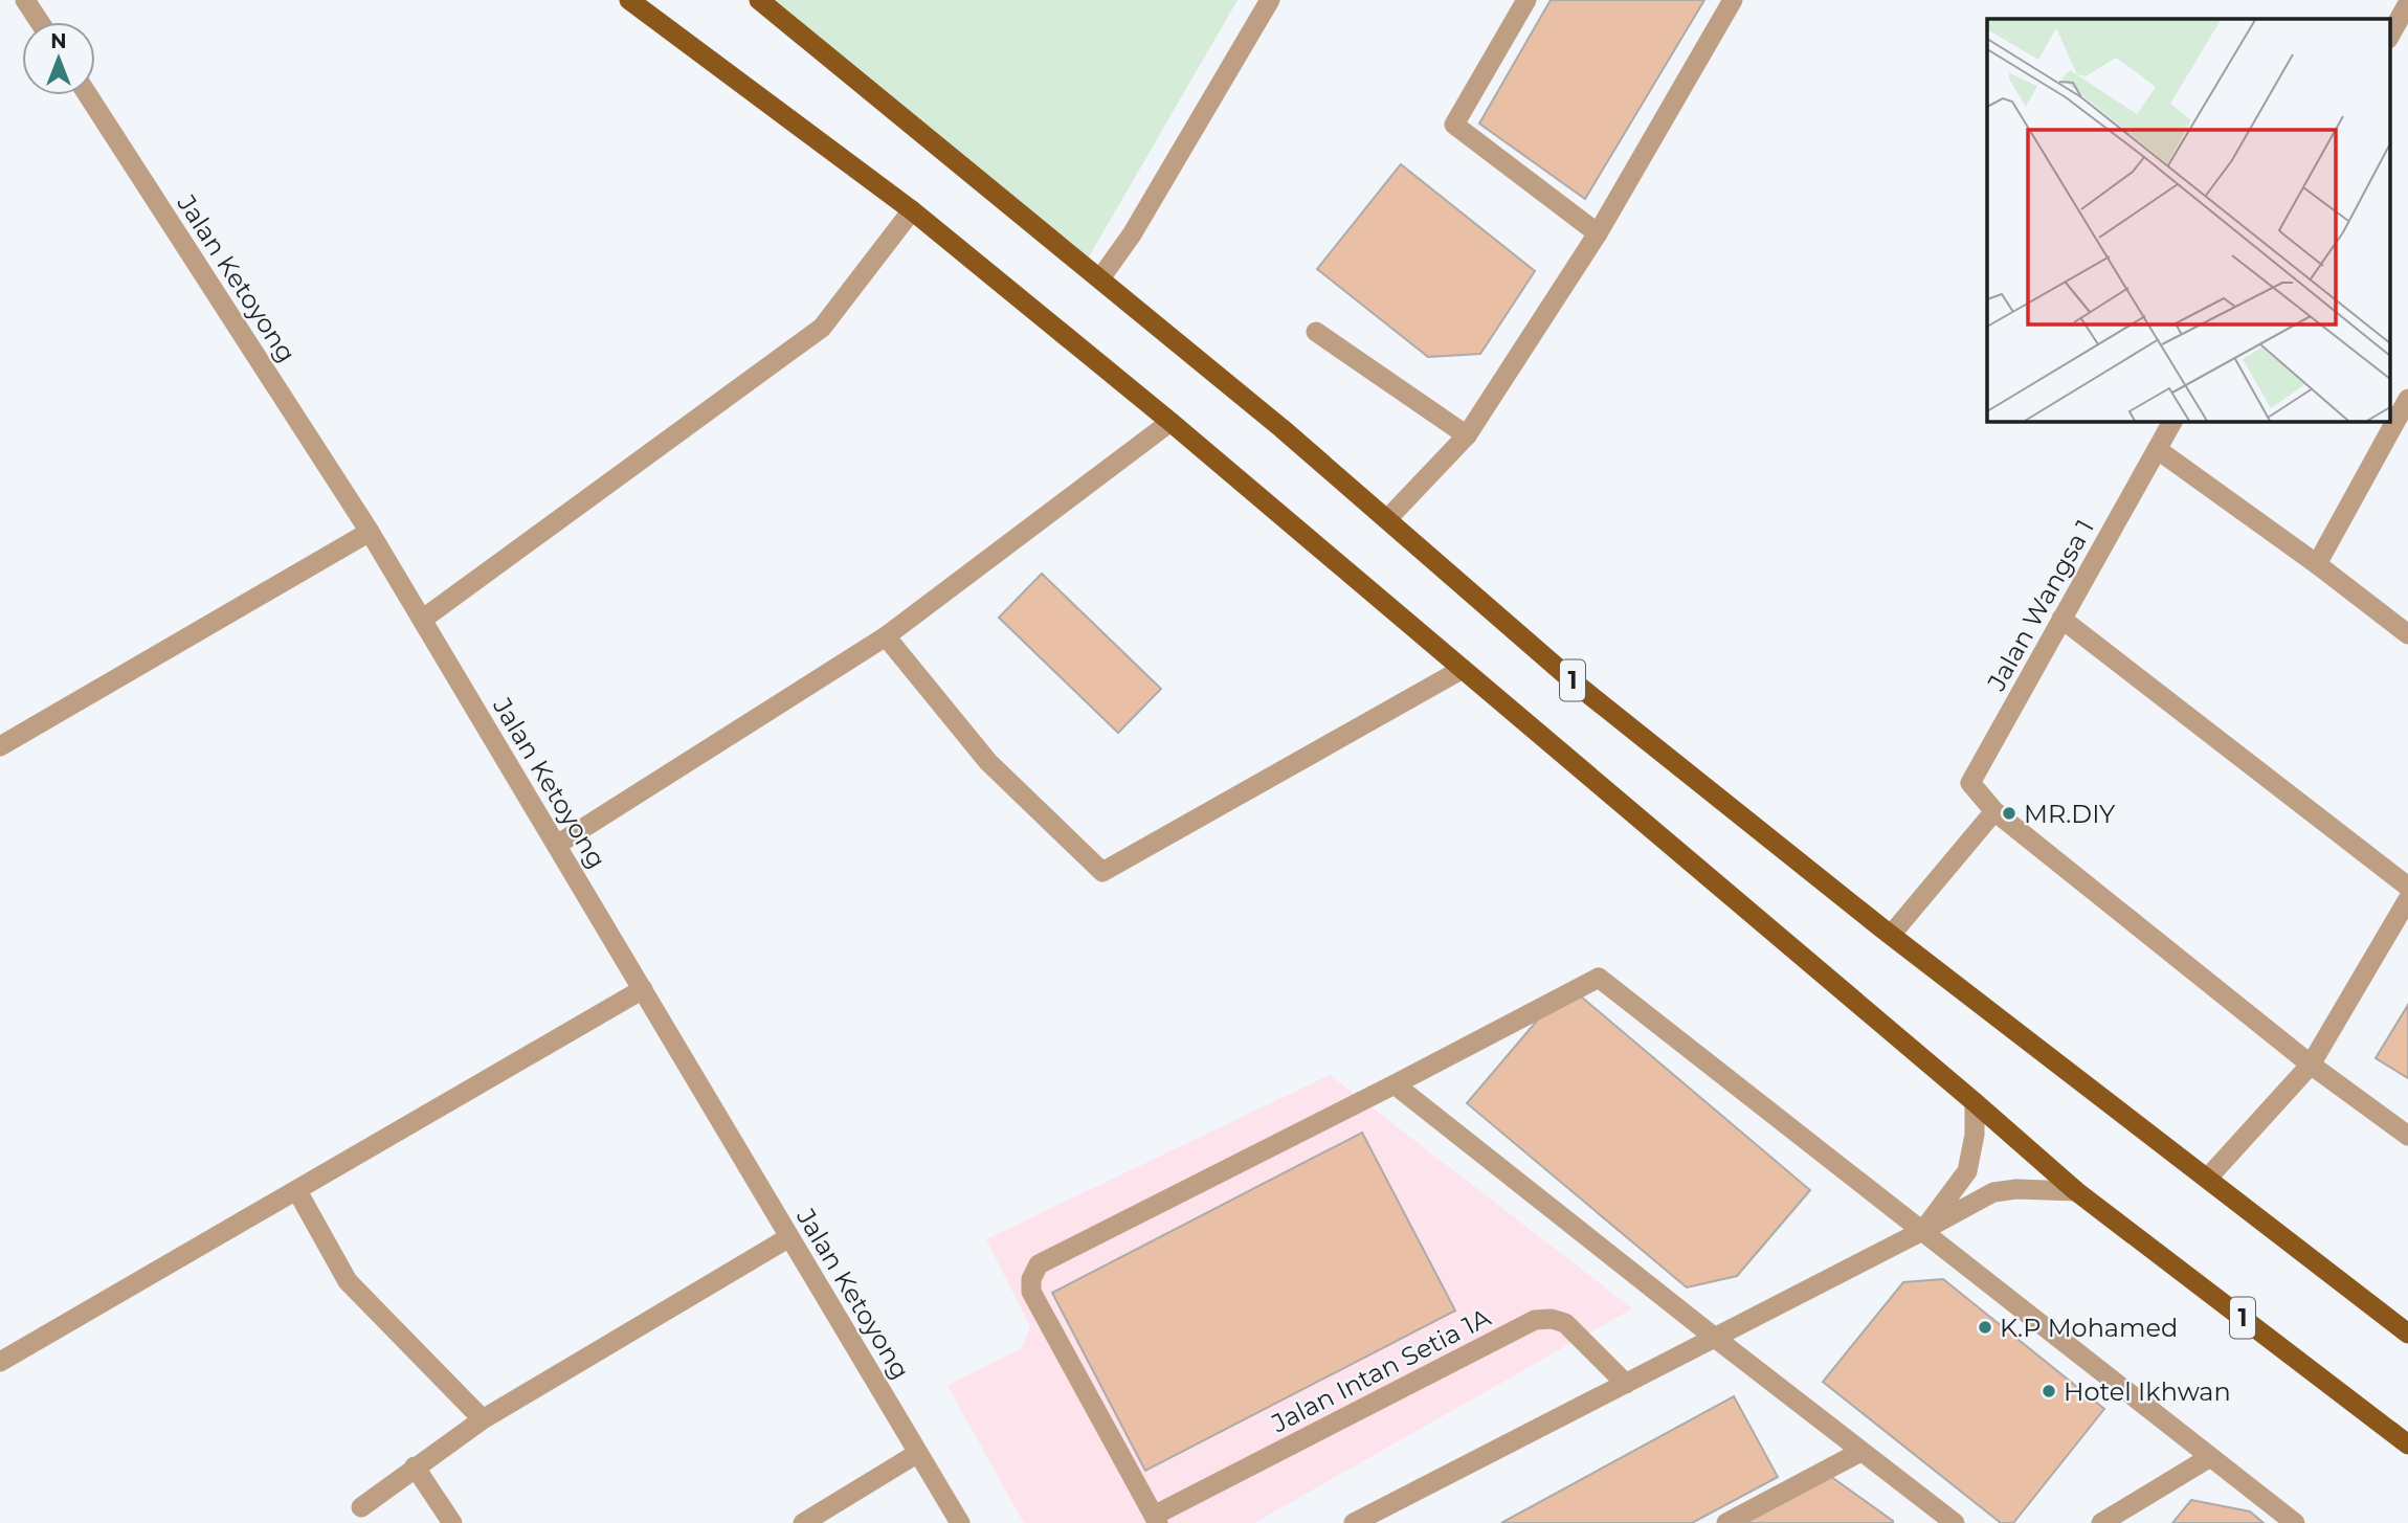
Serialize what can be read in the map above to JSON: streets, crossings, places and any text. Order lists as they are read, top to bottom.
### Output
{
  "streets": {
    "main road": ["1"],
    "street": ["Jalan Ketoyong", "Jalan Wangsa 1", "Jalan Intan Setia 1A"]
  },
  "places": ["MR.DIY", "K.P Mohamed", "Hotel Ikhwan"],
  "north": "top"
}
